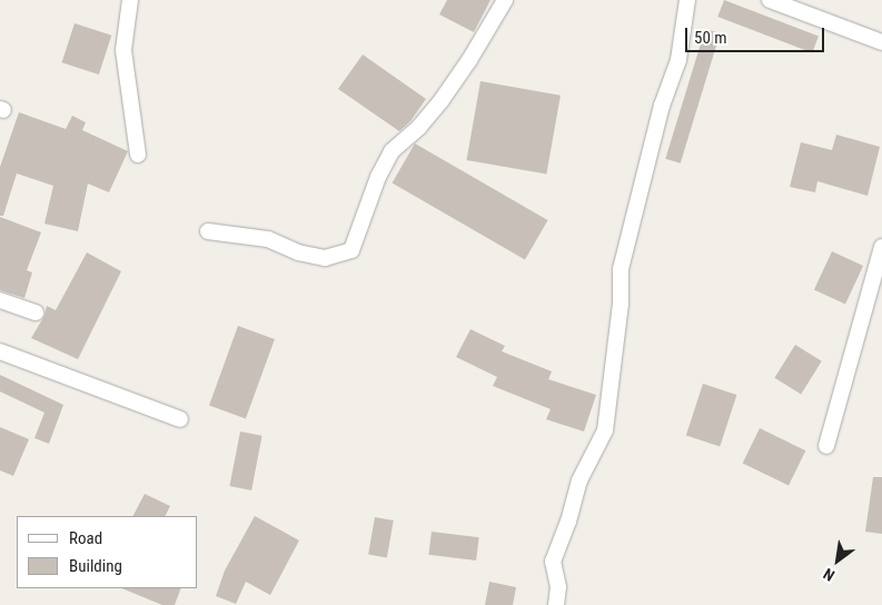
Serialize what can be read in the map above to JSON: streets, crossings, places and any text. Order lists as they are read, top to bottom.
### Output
{
  "legend": ["Road", "Building"],
  "scale_bar": "50 m",
  "north": "bottom left"
}
